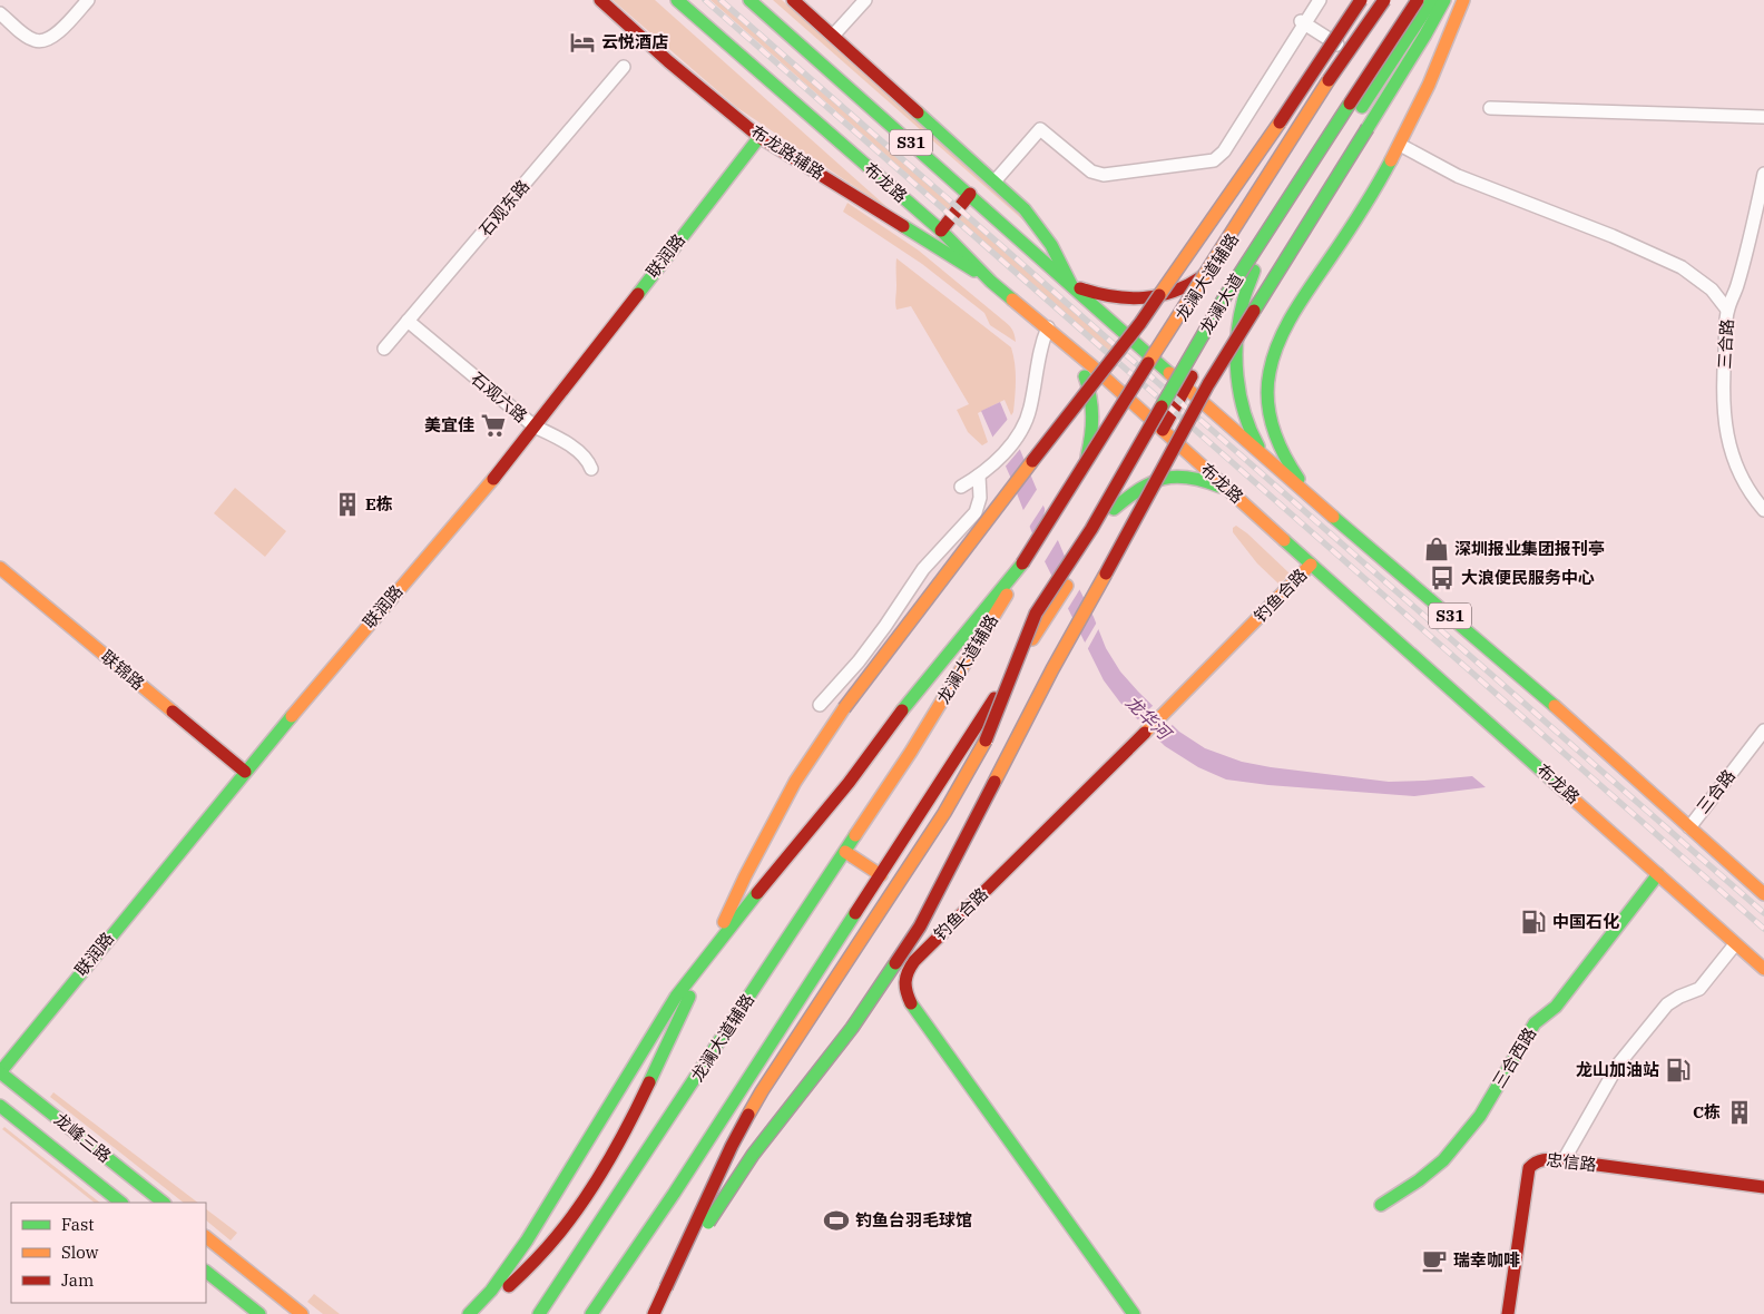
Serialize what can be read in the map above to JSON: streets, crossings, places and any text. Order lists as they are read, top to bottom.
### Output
{
  "streets": {
    "main road": [
      "S31",
      "布龙路辅路",
      "布龙路",
      "联润路",
      "龙澜大道辅路",
      "龙澜大道",
      "钓鱼合路",
      "联锦路",
      "三合西路",
      "龙峰三路",
      "忠信路"
    ],
    "street": ["石观东路", "三合路", "石观六路"]
  },
  "crossings": [
    ["S31", "龙澜大道辅路"],
    ["S31", "三合路"],
    ["布龙路辅路", "布龙路"],
    ["布龙路辅路", "联润路"],
    ["布龙路", "龙澜大道辅路"],
    ["布龙路", "钓鱼合路"],
    ["布龙路", "三合西路"],
    ["石观东路", "石观六路"],
    ["联润路", "石观六路"],
    ["联润路", "联锦路"],
    ["联润路", "龙峰三路"],
    ["龙澜大道辅路", "龙澜大道"]
  ],
  "water": ["龙华河"],
  "places": {
    "hotel": ["云悦酒店"],
    "supermarket": ["美宜佳"],
    "building": ["E栋", "C栋"],
    "shop": ["深圳报业集团报刊亭"],
    "bus stop": ["大浪便民服务中心"],
    "fuel station": ["中国石化", "龙山加油站"],
    "sports": ["钓鱼台羽毛球馆"],
    "cafe": ["瑞幸咖啡"]
  },
  "legend": ["Fast", "Slow", "Jam"]
}
